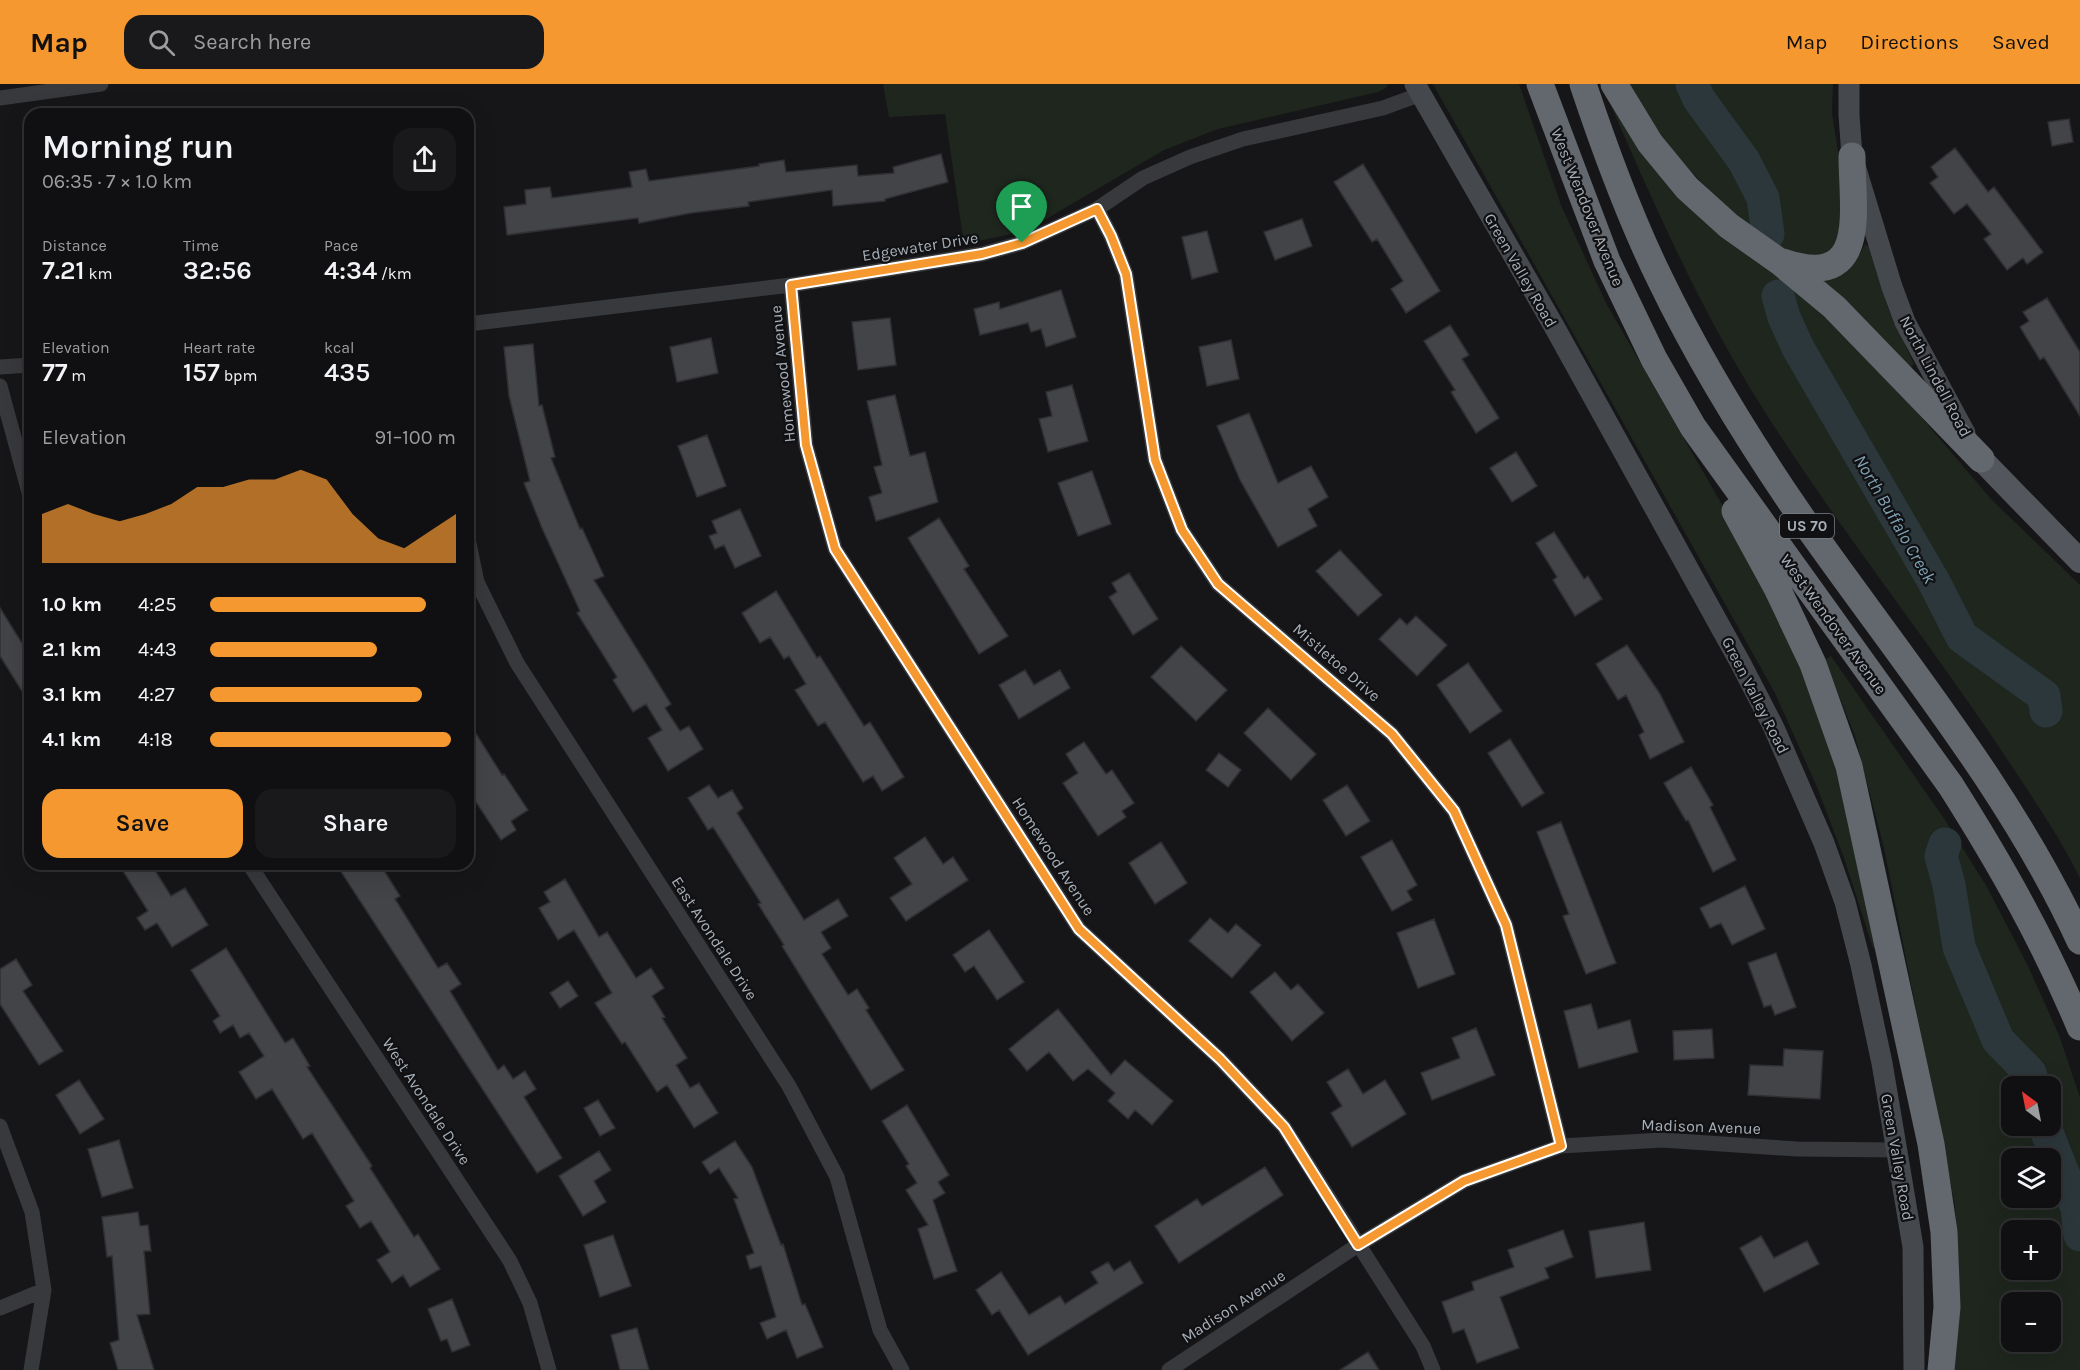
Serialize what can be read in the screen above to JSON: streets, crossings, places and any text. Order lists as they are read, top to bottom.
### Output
{
  "streets": {
    "highway": ["West Wendover Avenue", "US 70"],
    "main road": ["Green Valley Road", "North Lindell Road"],
    "street": [
      "Edgewater Drive",
      "Homewood Avenue",
      "Mistletoe Drive",
      "East Avondale Drive",
      "West Avondale Drive",
      "Madison Avenue"
    ]
  },
  "crossings": [
    ["Edgewater Drive", "Green Valley Road"],
    ["Edgewater Drive", "Homewood Avenue"],
    ["Edgewater Drive", "Mistletoe Drive"],
    ["Green Valley Road", "Madison Avenue"],
    ["Homewood Avenue", "Madison Avenue"],
    ["Mistletoe Drive", "Madison Avenue"]
  ],
  "water": ["North Buffalo Creek"],
  "north": "top left",
  "page": {
    "header": "Map",
    "search": "Search here",
    "nav": ["Map", "Directions", "Saved"],
    "heading": ["Morning run", "06:35 · 7 × 1.0 km"],
    "stats": [
      ["Distance", "7.21 km"],
      ["Time", "32:56"],
      ["Pace", "4:34 /km"],
      ["Elevation", "77 m"],
      ["Heart rate", "157 bpm"],
      ["kcal", "435"]
    ],
    "chart": ["Elevation", "91–100 m"],
    "list": [
      {
        "name": "1.0 km",
        "note": "4:25"
      },
      {
        "name": "2.1 km",
        "note": "4:43"
      },
      {
        "name": "3.1 km",
        "note": "4:27"
      },
      {
        "name": "4.1 km",
        "note": "4:18"
      }
    ],
    "buttons": ["Save", "Share"],
    "map_buttons": ["+", "−"]
  }
}
